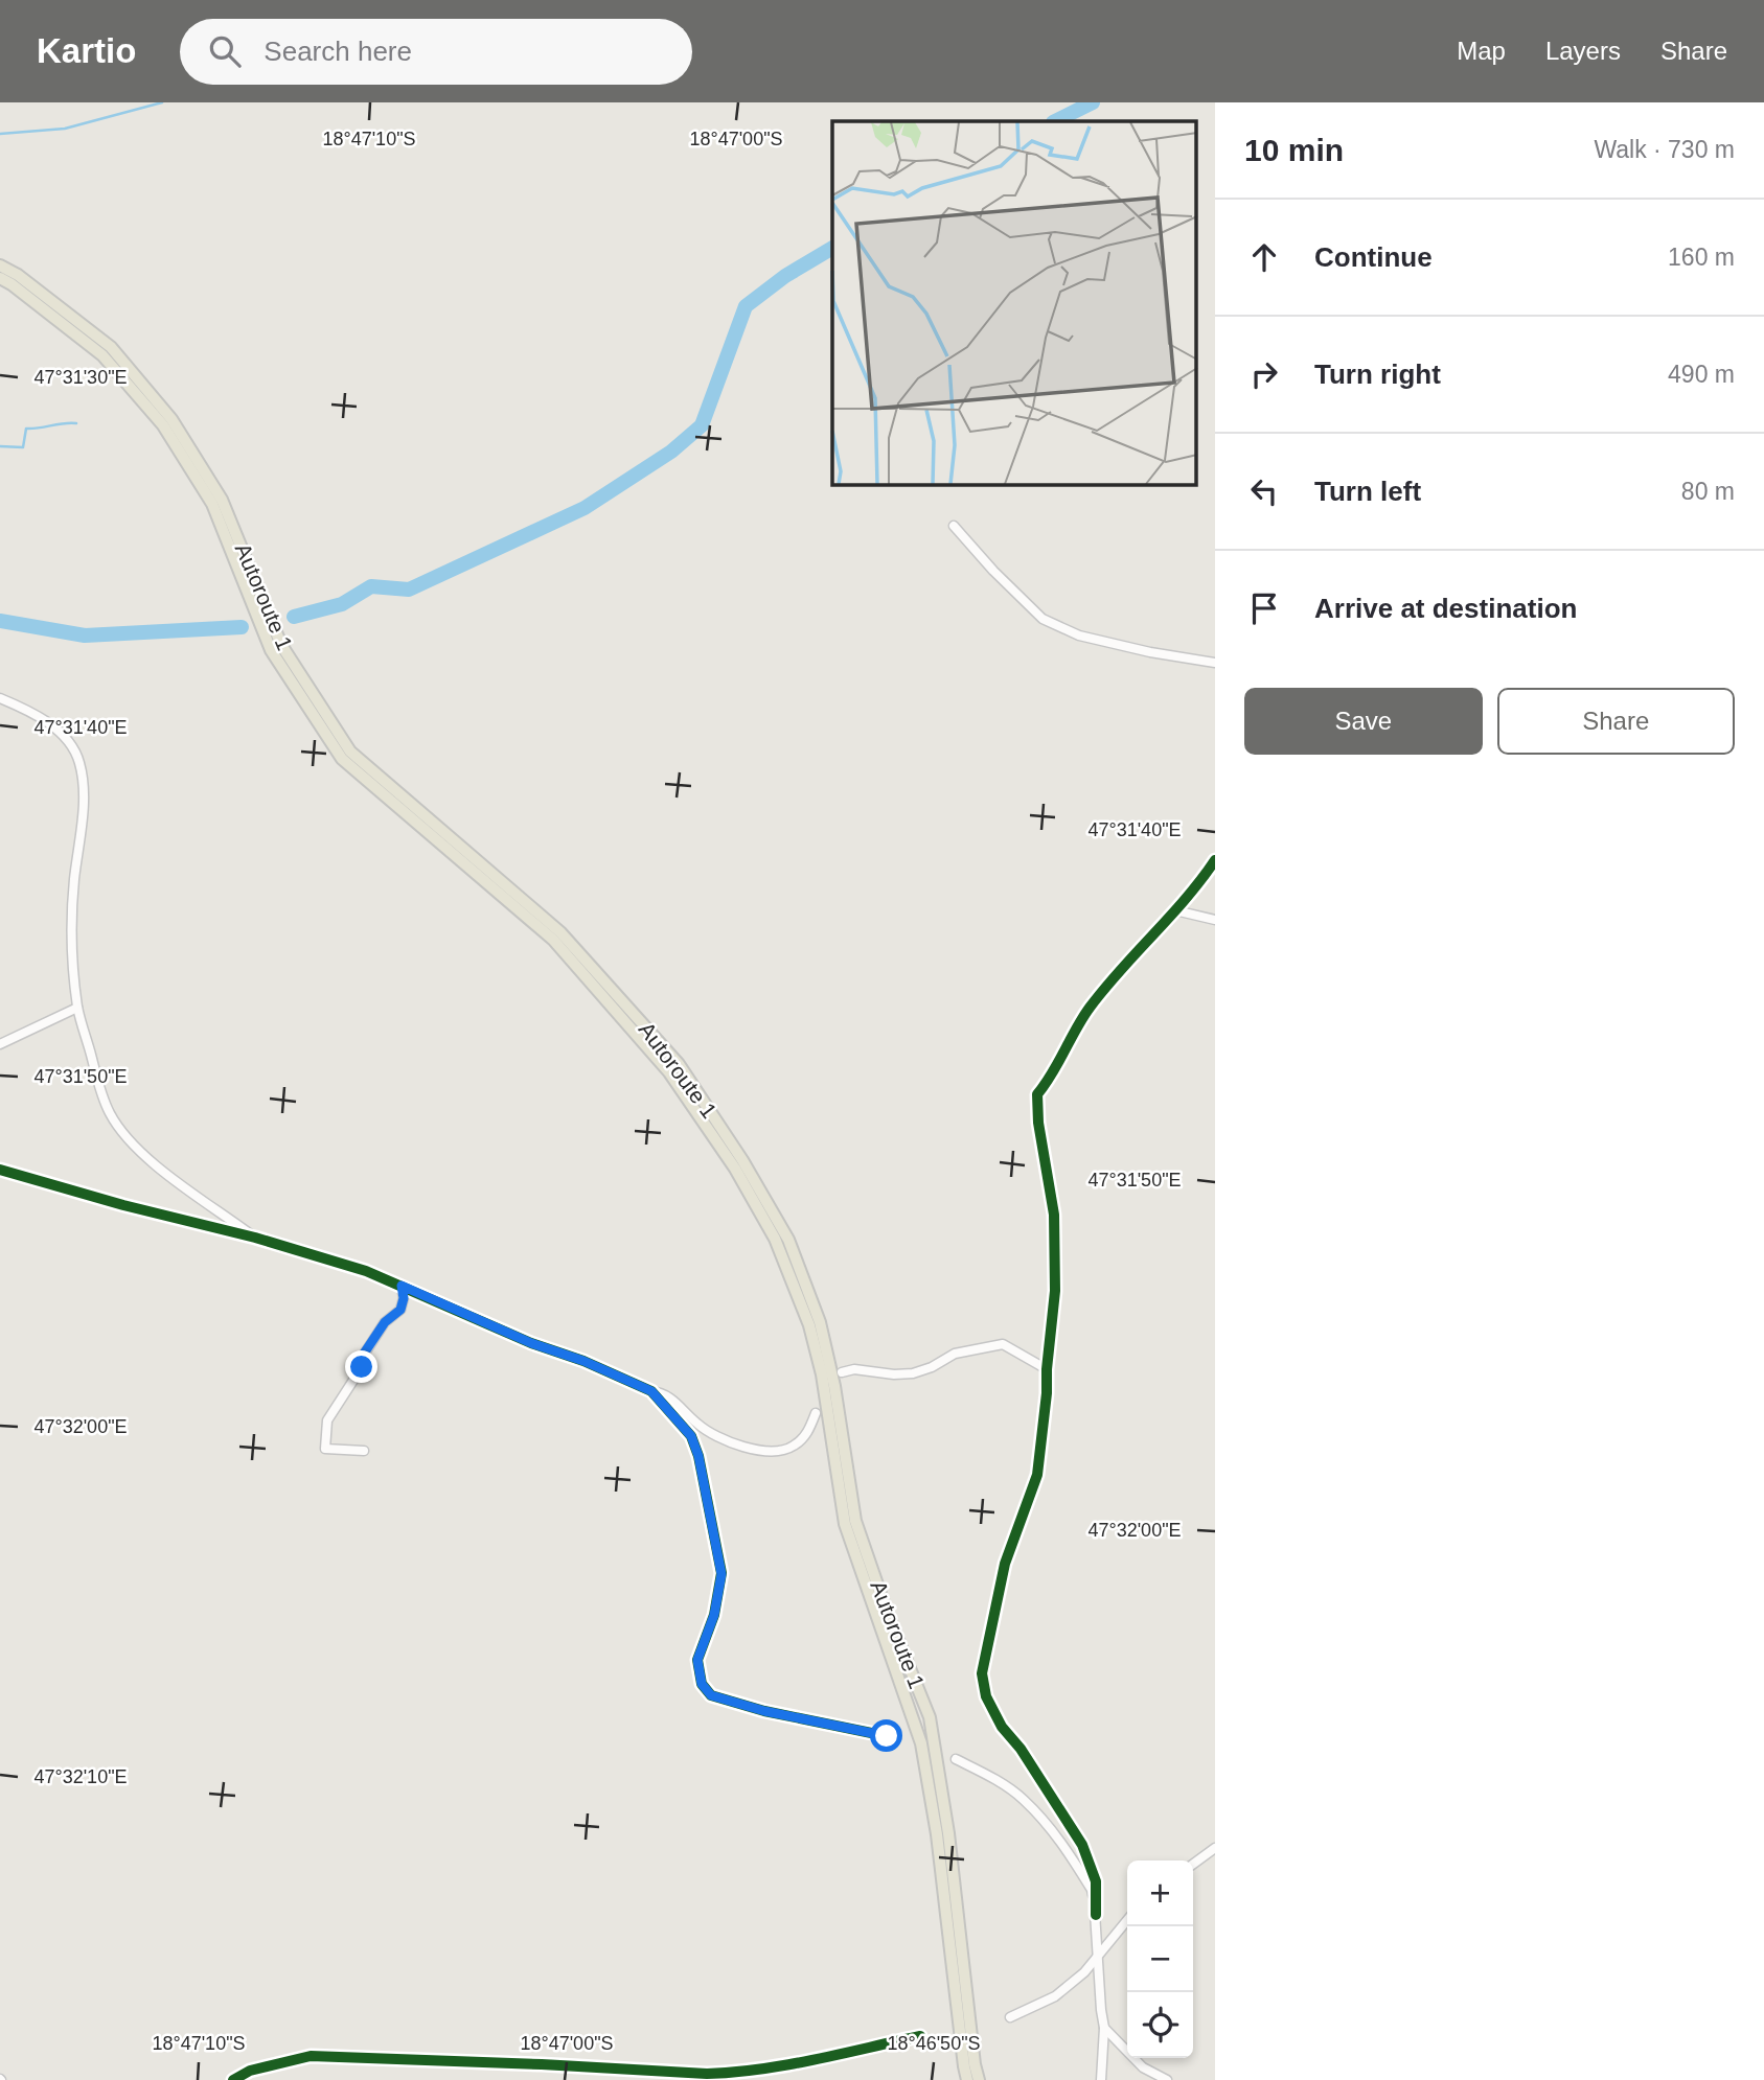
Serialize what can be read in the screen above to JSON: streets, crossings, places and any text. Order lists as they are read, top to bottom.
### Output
{
  "streets": {
    "main road": ["Autoroute 1"]
  },
  "page": {
    "header": "Kartio",
    "search": "Search here",
    "nav": ["Map", "Layers", "Share"],
    "heading": ["10 min", "Walk · 730 m"],
    "list": [
      ["Continue", "160 m"],
      ["Turn right", "490 m"],
      ["Turn left", "80 m"],
      "Arrive at destination"
    ],
    "buttons": ["Save", "Share"],
    "map_buttons": ["+", "−"]
  },
  "coordinates": [
    "18°47'10\"S",
    "18°47'00\"S",
    "47°31'30\"E",
    "47°31'40\"E",
    "47°31'50\"E",
    "47°32'00\"E",
    "47°32'10\"E",
    "18°46'50\"S"
  ]
}
